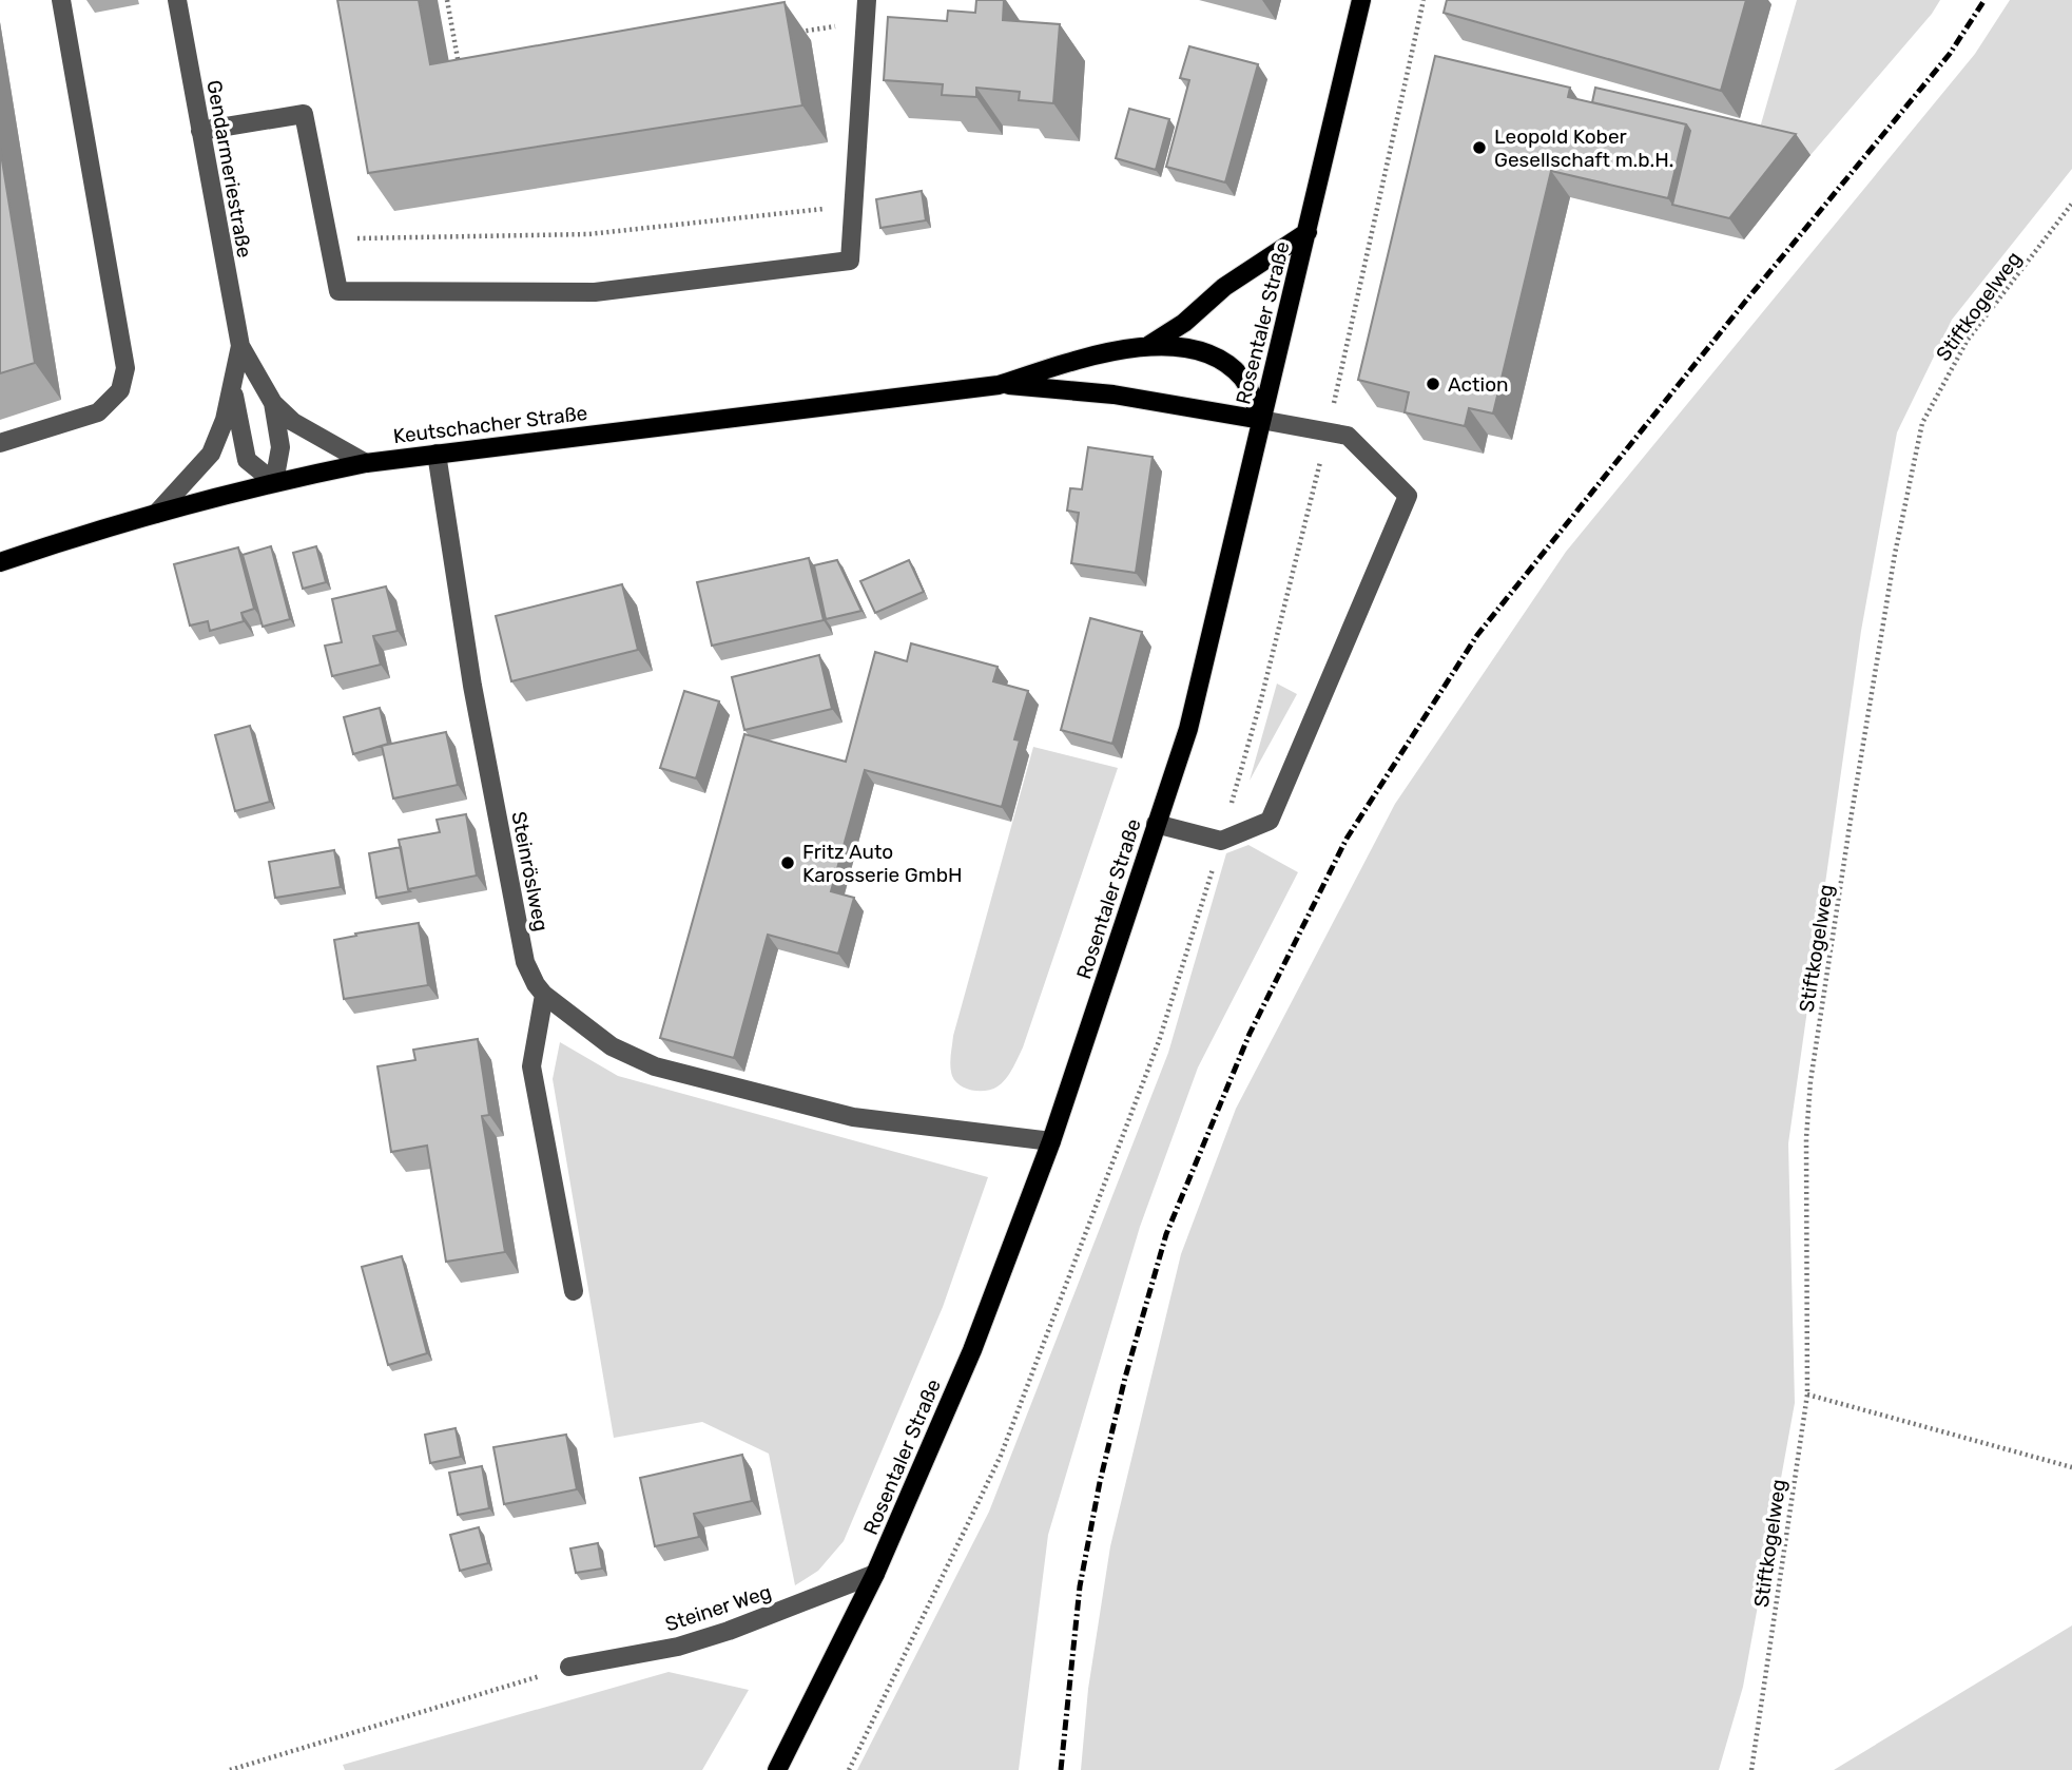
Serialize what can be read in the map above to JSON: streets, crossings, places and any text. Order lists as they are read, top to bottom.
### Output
{
  "streets": {
    "main road": ["Rosentaler Straße", "Keutschacher Straße"],
    "street": ["Gendarmeriestraße", "Steinröslweg", "Steiner Weg"],
    "path": ["Stiftkogelweg"]
  },
  "crossings": [
    ["Gendarmeriestraße", "Keutschacher Straße"],
    ["Rosentaler Straße", "Steiner Weg"],
    ["Keutschacher Straße", "Steinröslweg"]
  ],
  "places": ["Leopold Kober Gesellschaft m.b.H.", "Action", "Fritz Auto Karosserie GmbH"]
}
